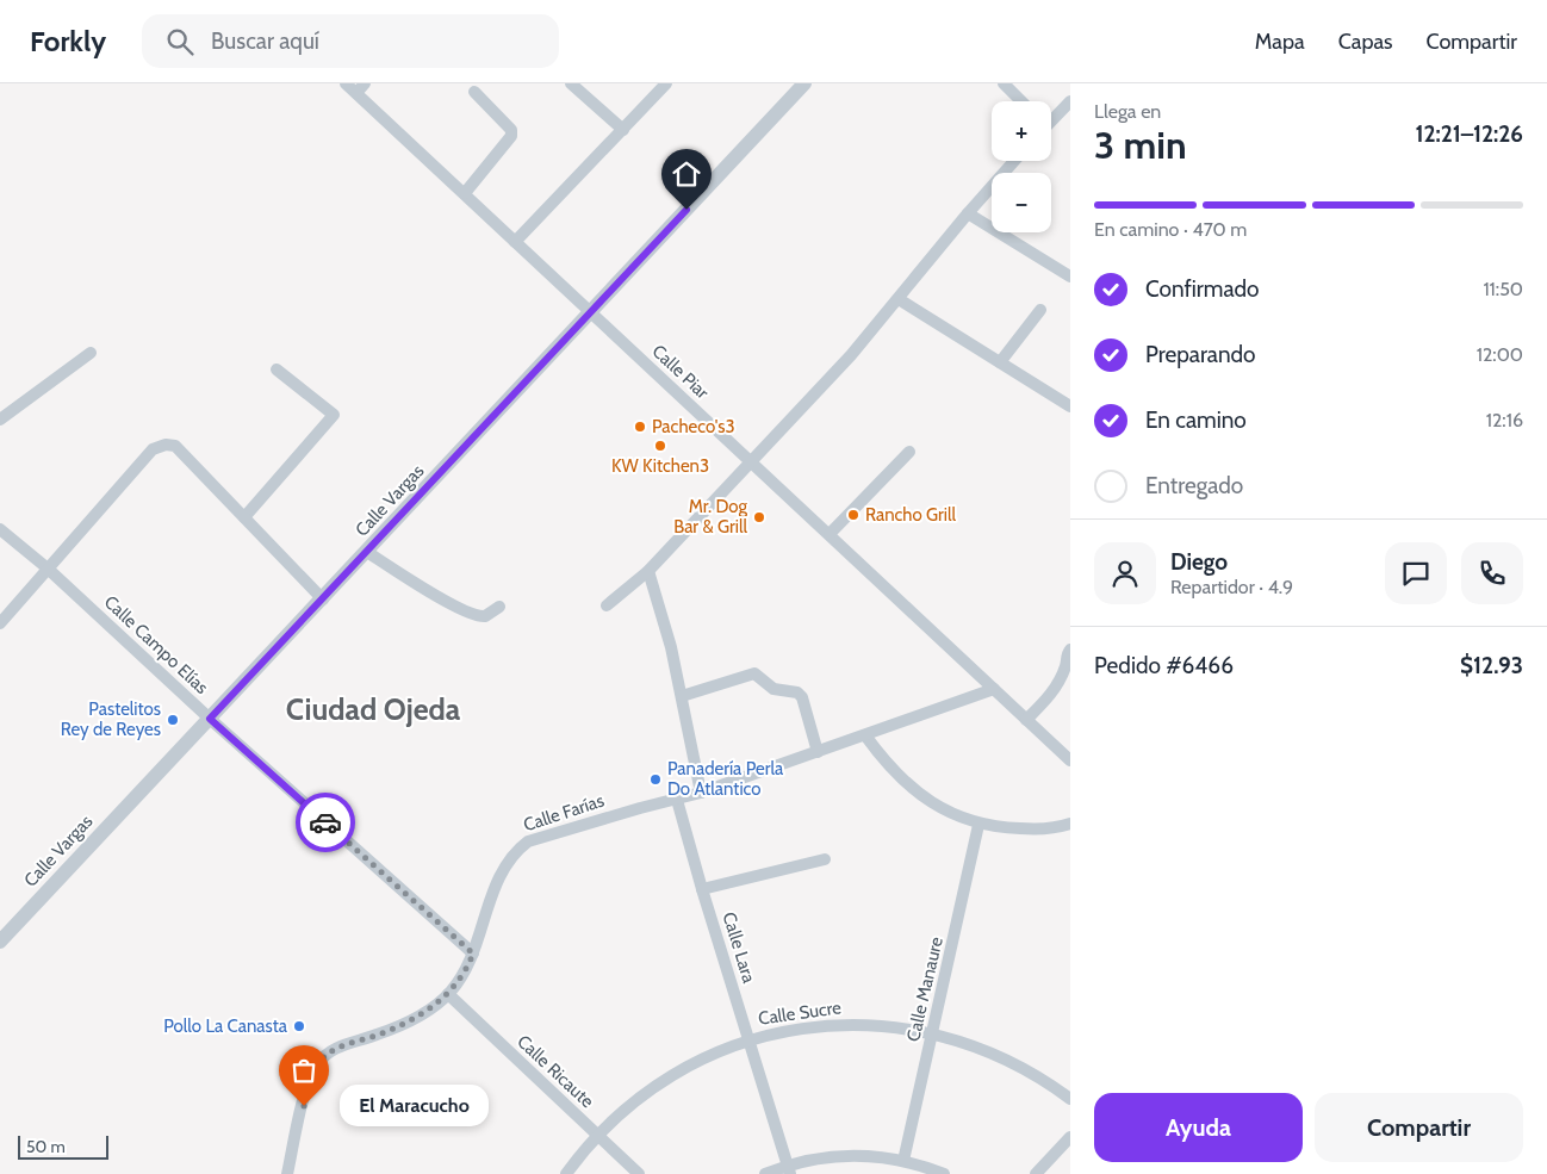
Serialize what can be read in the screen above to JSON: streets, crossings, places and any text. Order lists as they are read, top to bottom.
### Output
{
  "streets": {
    "street": [
      "Calle Piar",
      "Calle Vargas",
      "Calle Campo Elías",
      "Calle Farías",
      "Calle Lara",
      "Calle Manaure",
      "Calle Sucre",
      "Calle Ricaute"
    ]
  },
  "crossings": [
    ["Calle Piar", "Calle Vargas"],
    ["Calle Piar", "Calle Farías"],
    ["Calle Vargas", "Calle Campo Elías"],
    ["Calle Campo Elías", "Calle Farías"],
    ["Calle Farías", "Calle Lara"],
    ["Calle Farías", "Calle Ricaute"],
    ["Calle Lara", "Calle Sucre"],
    ["Calle Manaure", "Calle Sucre"],
    ["Calle Sucre", "Calle Ricaute"]
  ],
  "districts": ["Ciudad Ojeda"],
  "places": [
    "Pacheco's3",
    "KW Kitchen3",
    "Rancho Grill",
    "Mr. Dog Bar & Grill",
    "Pastelitos Rey de Reyes",
    "Panadería Perla Do Atlantico",
    "Pollo La Canasta",
    "El Maracucho"
  ],
  "scale_bar": "50 m",
  "page": {
    "header": "Forkly",
    "search": "Buscar aquí",
    "nav": ["Mapa", "Capas", "Compartir"],
    "heading": ["3 min", "Llega en", "12:21–12:26"],
    "panel": [
      "Diego",
      "Repartidor · 4.9",
      "Pedido #6466",
      "$12.93"
    ],
    "map_buttons": ["+", "−"],
    "bar": "En camino · 470 m",
    "list": [
      ["Confirmado", "11:50"],
      ["Preparando", "12:00"],
      ["En camino", "12:16"],
      "Entregado"
    ],
    "buttons": ["Ayuda", "Compartir"],
    "bubble": "El Maracucho",
    "scale": "50 m"
  }
}
